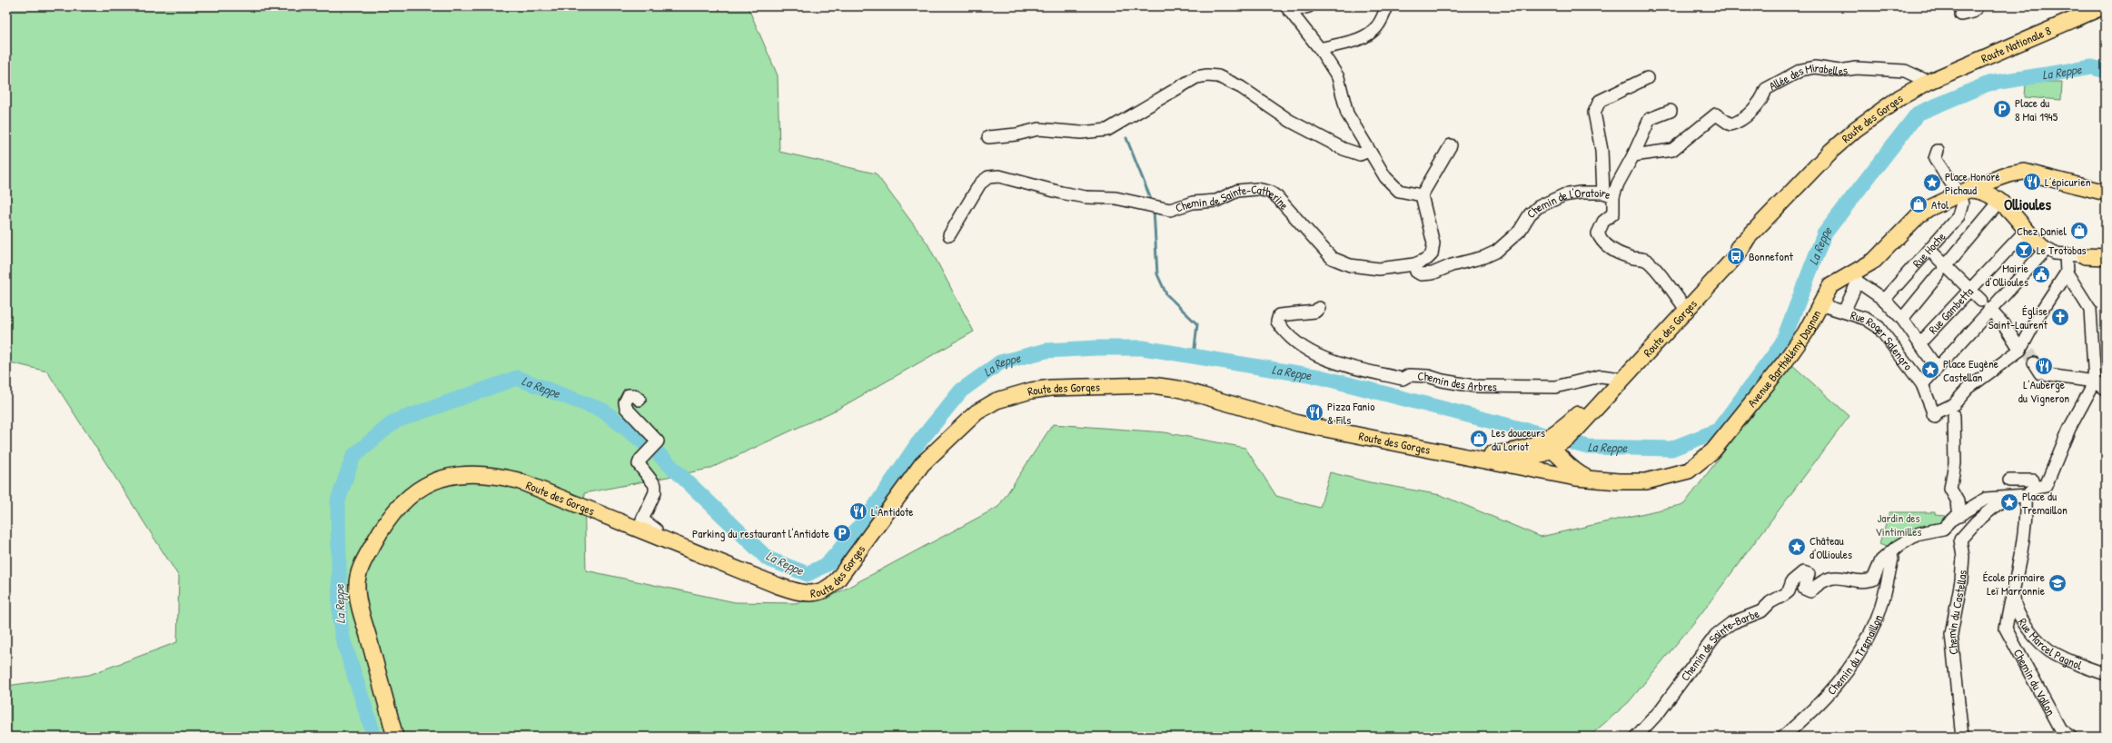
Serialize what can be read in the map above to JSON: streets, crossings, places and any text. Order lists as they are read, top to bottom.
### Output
{
  "streets": {
    "main road": ["Route Nationale 8", "Route des Gorges", "Avenue Barthélémy Dagnan"],
    "street": [
      "Allée des Mirabelles",
      "Chemin de l'Oratoire",
      "Chemin de Sainte-Catherine",
      "Rue Hoche",
      "Rue Gambetta",
      "Rue Roger Salengro",
      "Chemin des Arbres",
      "Chemin du Castellas",
      "Rue Marcel Pagnol",
      "Chemin de Sainte-Barbe",
      "Chemin du Tremaillon",
      "Chemin du Vallon"
    ]
  },
  "crossings": [
    ["Route Nationale 8", "Allée des Mirabelles"],
    ["Route Nationale 8", "Route des Gorges"],
    ["Allée des Mirabelles", "Route des Gorges"],
    ["Route des Gorges", "Chemin de l'Oratoire"],
    ["Route des Gorges", "Avenue Barthélémy Dagnan"],
    ["Route des Gorges", "Chemin des Arbres"],
    ["Chemin de l'Oratoire", "Chemin de Sainte-Catherine"],
    ["Rue Hoche", "Avenue Barthélémy Dagnan"],
    ["Rue Roger Salengro", "Avenue Barthélémy Dagnan"],
    ["Chemin du Castellas", "Chemin de Sainte-Barbe"],
    ["Rue Marcel Pagnol", "Chemin du Vallon"],
    ["Chemin de Sainte-Barbe", "Chemin du Tremaillon"]
  ],
  "districts": ["Ollioules"],
  "water": ["La Reppe"],
  "parks": ["Jardin des Vintimilles"],
  "places": {
    "parking": ["Place du 8 Mai 1945", "Parking du restaurant l'Antidote"],
    "restaurant": [
      "L’épicurien",
      "L’Auberge du Vigneron",
      "Pizza Fanio & Fils",
      "L'Antidote"
    ],
    "place": [
      "Place Honoré Pichaud",
      "Place Eugène Castellan",
      "Place du Tremaillon",
      "Château d'Ollioules"
    ],
    "shop": ["Atol", "Chez Daniel", "Les douceurs du Loriot"],
    "bar": ["Le Trotobas"],
    "bus stop": ["Bonnefont"],
    "public building": ["Mairie d’Ollioules"],
    "church": ["Église Saint-Laurent"],
    "school or university": ["École primaire Leï Marronnie"]
  }
}
